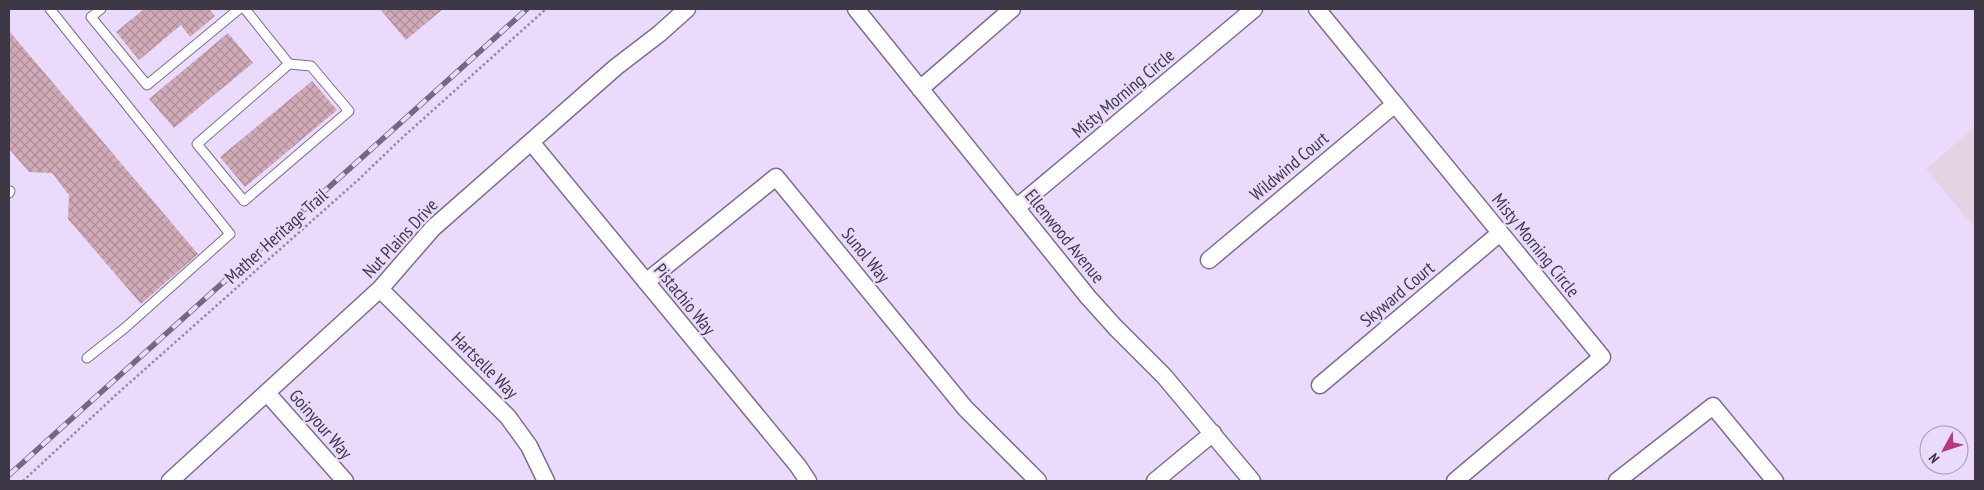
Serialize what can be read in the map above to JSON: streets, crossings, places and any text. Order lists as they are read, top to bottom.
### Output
{
  "streets": {
    "street": [
      "Misty Morning Circle",
      "Wildwind Court",
      "Ellenwood Avenue",
      "Nut Plains Drive",
      "Sunol Way",
      "Skyward Court",
      "Pistachio Way",
      "Hartselle Way",
      "Goinyour Way"
    ],
    "path": ["Mather Heritage Trail"]
  },
  "crossings": [
    ["Misty Morning Circle", "Wildwind Court"],
    ["Misty Morning Circle", "Ellenwood Avenue"],
    ["Misty Morning Circle", "Skyward Court"],
    ["Nut Plains Drive", "Pistachio Way"],
    ["Nut Plains Drive", "Hartselle Way"],
    ["Nut Plains Drive", "Goinyour Way"],
    ["Sunol Way", "Pistachio Way"]
  ],
  "north": "bottom left"
}
